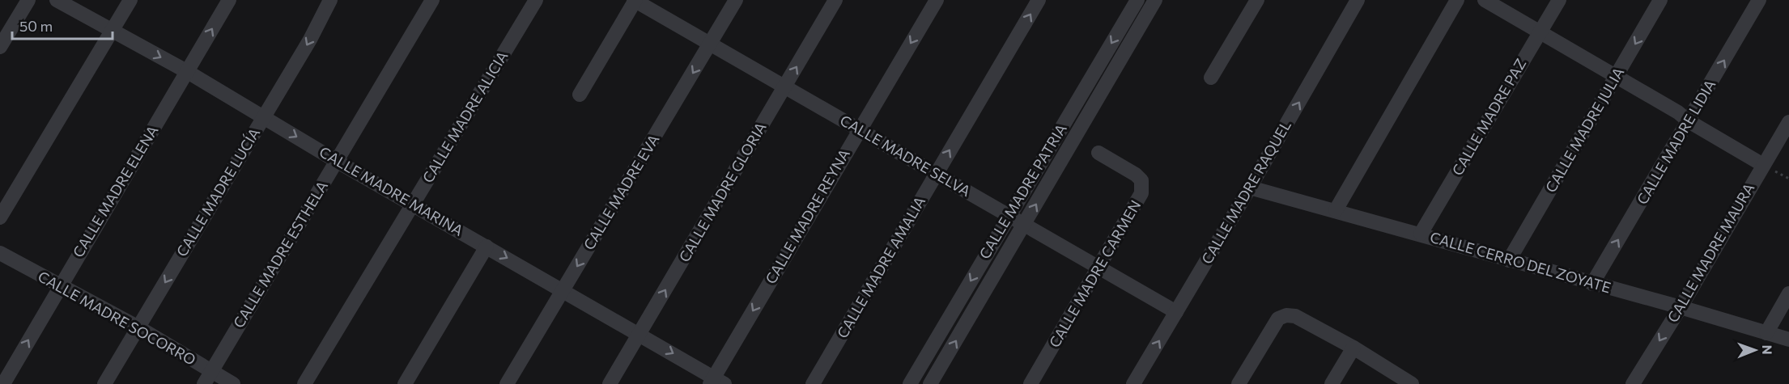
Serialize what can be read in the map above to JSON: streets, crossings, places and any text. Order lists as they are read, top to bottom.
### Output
{
  "streets": {
    "street": [
      "CALLE MADRE ALICIA",
      "CALLE MADRE PAZ",
      "CALLE MADRE JULIA",
      "CALLE MADRE LIDIA",
      "CALLE MADRE SELVA",
      "CALLE MADRE ELENA",
      "CALLE MADRE MARINA",
      "CALLE MADRE PATRIA",
      "CALLE MADRE LUCÍA",
      "CALLE MADRE EVA",
      "CALLE MADRE GLORIA",
      "CALLE MADRE RAQUEL",
      "CALLE MADRE REYNA",
      "CALLE MADRE MAURA",
      "CALLE MADRE ESTHELA",
      "CALLE CERRO DEL ZOYATE",
      "CALLE MADRE AMALIA",
      "CALLE MADRE CARMEN",
      "CALLE MADRE SOCORRO"
    ]
  },
  "crossings": [
    ["CALLE MADRE ALICIA", "CALLE MADRE MARINA"],
    ["CALLE MADRE PAZ", "CALLE CERRO DEL ZOYATE"],
    ["CALLE MADRE JULIA", "CALLE CERRO DEL ZOYATE"],
    ["CALLE MADRE LIDIA", "CALLE CERRO DEL ZOYATE"],
    ["CALLE MADRE SELVA", "CALLE MADRE PATRIA"],
    ["CALLE MADRE SELVA", "CALLE MADRE EVA"],
    ["CALLE MADRE SELVA", "CALLE MADRE GLORIA"],
    ["CALLE MADRE SELVA", "CALLE MADRE RAQUEL"],
    ["CALLE MADRE SELVA", "CALLE MADRE REYNA"],
    ["CALLE MADRE SELVA", "CALLE MADRE AMALIA"],
    ["CALLE MADRE SELVA", "CALLE MADRE CARMEN"],
    ["CALLE MADRE ELENA", "CALLE MADRE MARINA"],
    ["CALLE MADRE ELENA", "CALLE MADRE SOCORRO"],
    ["CALLE MADRE MARINA", "CALLE MADRE LUCÍA"],
    ["CALLE MADRE MARINA", "CALLE MADRE EVA"],
    ["CALLE MADRE MARINA", "CALLE MADRE GLORIA"],
    ["CALLE MADRE MARINA", "CALLE MADRE REYNA"],
    ["CALLE MADRE MARINA", "CALLE MADRE ESTHELA"],
    ["CALLE MADRE LUCÍA", "CALLE MADRE SOCORRO"],
    ["CALLE MADRE RAQUEL", "CALLE CERRO DEL ZOYATE"],
    ["CALLE MADRE MAURA", "CALLE CERRO DEL ZOYATE"],
    ["CALLE MADRE ESTHELA", "CALLE MADRE SOCORRO"]
  ],
  "one_way": [
    "CALLE MADRE LIDIA",
    "CALLE MADRE ELENA",
    "CALLE MADRE MARINA",
    "CALLE MADRE LUCÍA",
    "CALLE MADRE GLORIA",
    "CALLE MADRE REYNA",
    "CALLE MADRE AMALIA"
  ],
  "scale_bar": "50 m",
  "north": "right"
}
